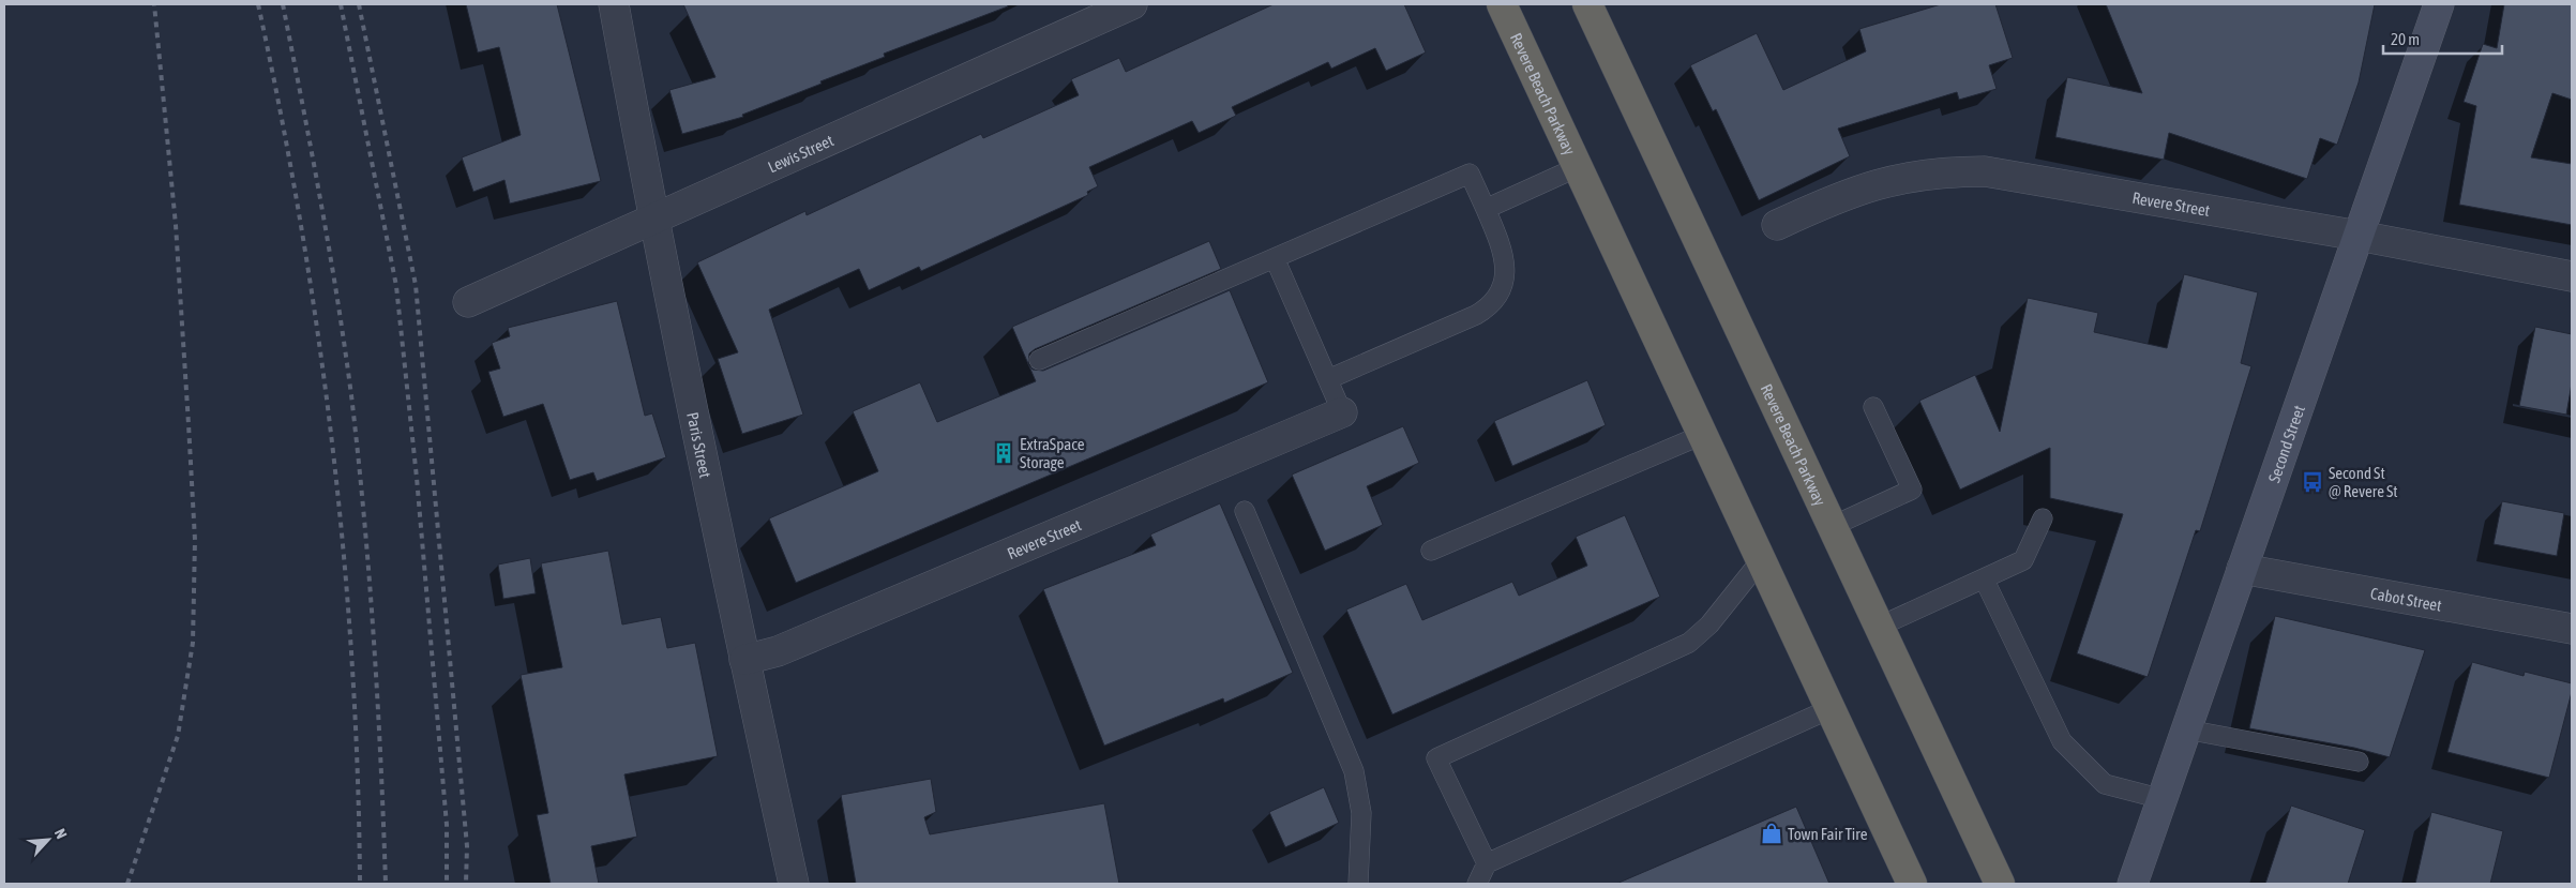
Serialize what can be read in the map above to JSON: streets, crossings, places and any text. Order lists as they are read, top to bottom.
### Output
{
  "streets": {
    "highway": ["Revere Beach Parkway"],
    "main road": ["Second Street"],
    "street": [
      "Lewis Street",
      "Revere Street",
      "Paris Street",
      "Cabot Street"
    ]
  },
  "crossings": [
    ["Lewis Street", "Paris Street"],
    ["Revere Street", "Second Street"],
    ["Revere Street", "Paris Street"],
    ["Second Street", "Cabot Street"]
  ],
  "places": {
    "building": ["ExtraSpace Storage"],
    "bus stop": ["Second St @ Revere St"],
    "shop": ["Town Fair Tire"]
  },
  "scale_bar": "20 m",
  "north": "top right"
}
